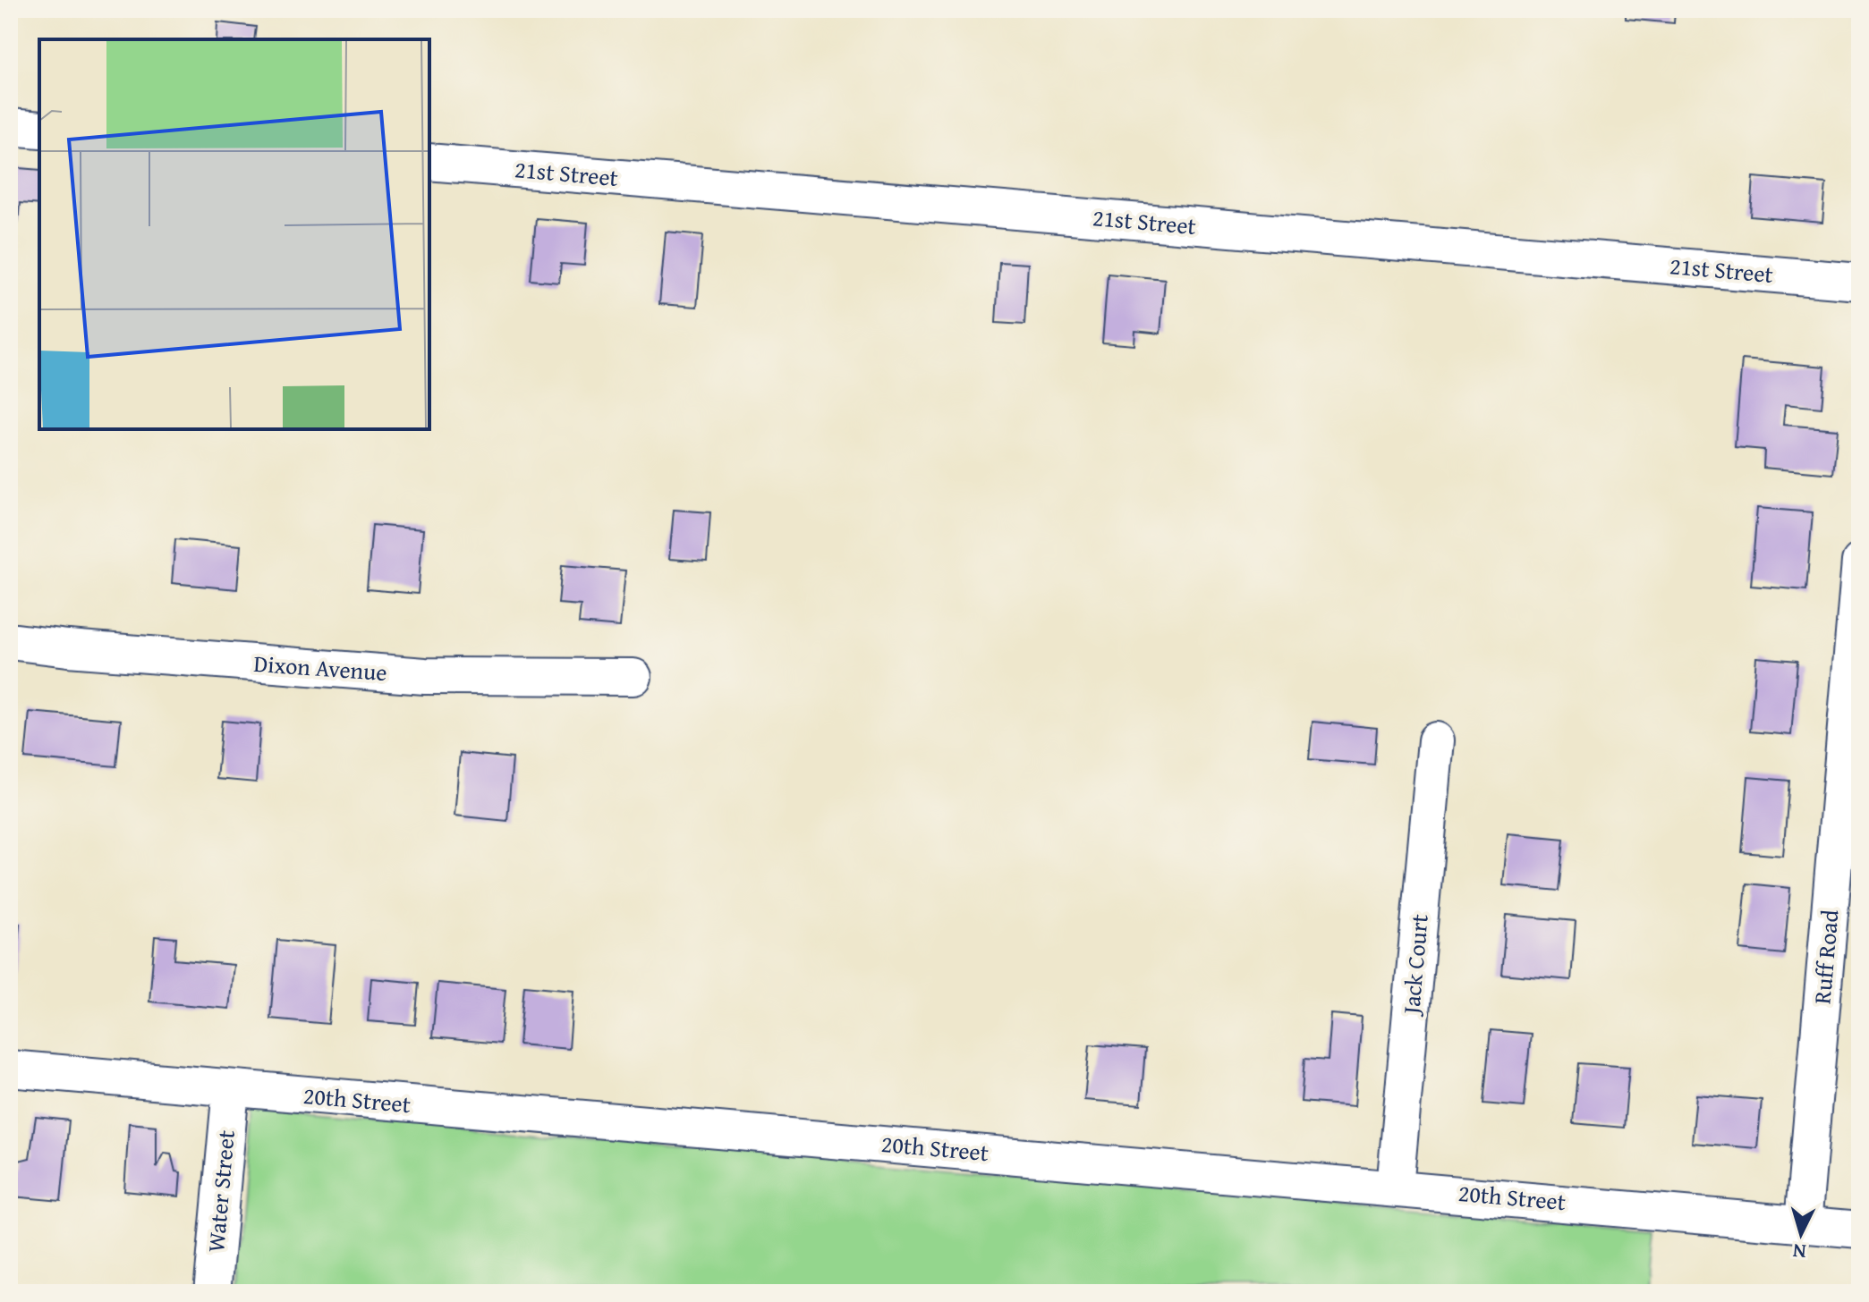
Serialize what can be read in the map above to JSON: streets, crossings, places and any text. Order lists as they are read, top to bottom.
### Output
{
  "streets": {
    "street": [
      "21st Street",
      "Dixon Avenue",
      "Ruff Road",
      "Jack Court",
      "20th Street",
      "Water Street"
    ]
  },
  "crossings": [
    ["Ruff Road", "20th Street"],
    ["Jack Court", "20th Street"],
    ["20th Street", "Water Street"]
  ],
  "north": "bottom"
}
